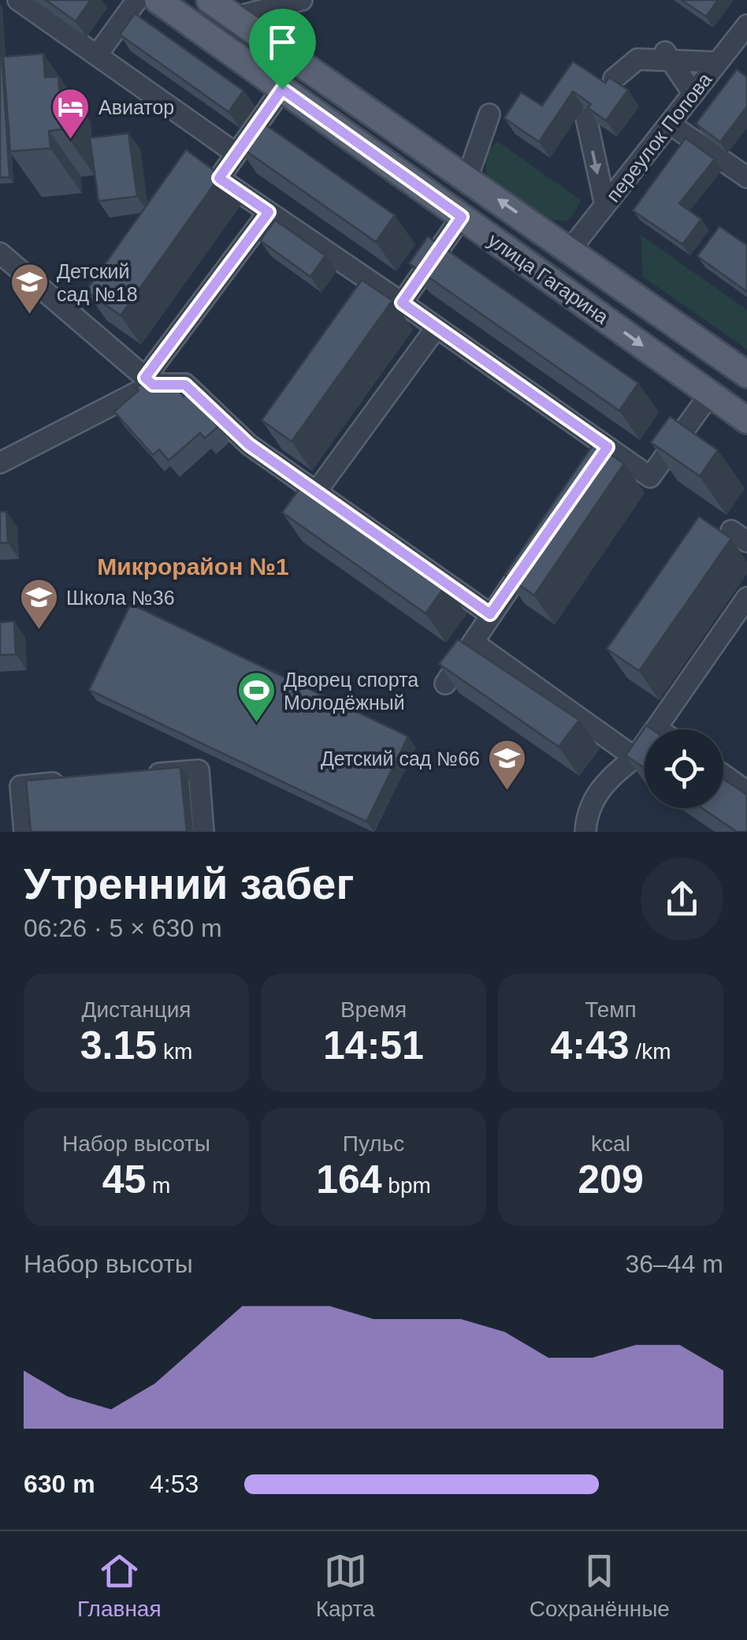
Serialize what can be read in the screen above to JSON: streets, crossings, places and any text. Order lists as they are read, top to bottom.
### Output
{
  "streets": {
    "main road": ["улица Гагарина"],
    "street": ["переулок Попова"]
  },
  "crossings": [
    ["переулок Попова", "улица Гагарина"]
  ],
  "districts": ["Микрорайон №1"],
  "places": {
    "hotel": ["Авиатор"],
    "school or university": ["Детский сад №18", "Школа №36", "Детский сад №66"],
    "sports": ["Дворец спорта Молодёжный"]
  },
  "page": {
    "heading": ["Утренний забег", "06:26 · 5 × 630 m"],
    "stats": [
      ["Дистанция", "3.15 km"],
      ["Время", "14:51"],
      ["Темп", "4:43 /km"],
      ["Набор высоты", "45 m"],
      ["Пульс", "164 bpm"],
      ["kcal", "209"]
    ],
    "chart": ["Набор высоты", "36–44 m"],
    "list": [
      {
        "name": "630 m",
        "note": "4:53"
      }
    ],
    "tabs": ["Главная", "Карта", "Сохранённые"]
  }
}
